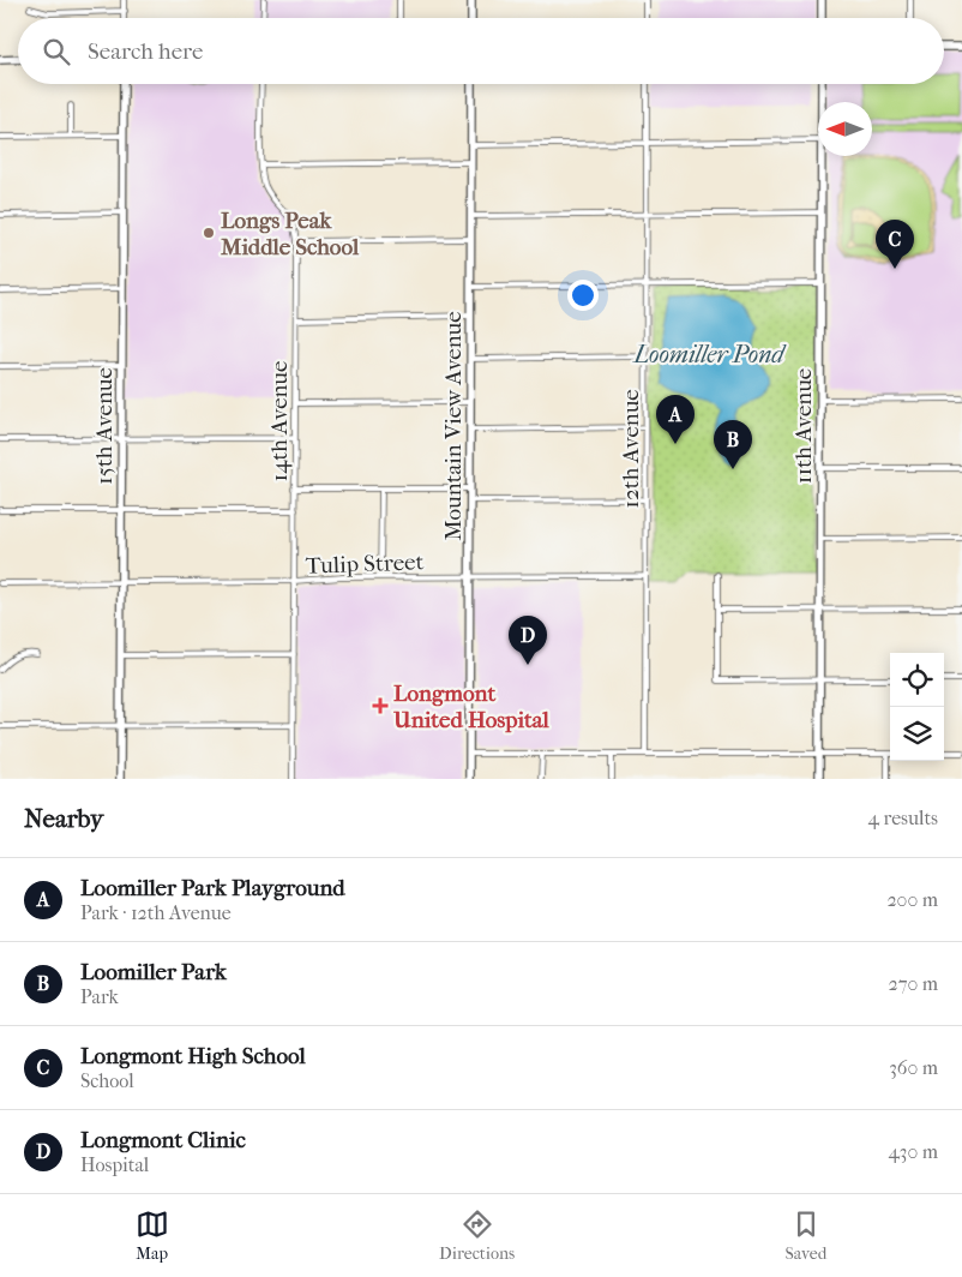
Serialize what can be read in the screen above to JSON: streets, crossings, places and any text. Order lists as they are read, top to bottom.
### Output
{
  "streets": {
    "street": [
      "14th Avenue",
      "15th Avenue",
      "Mountain View Avenue",
      "11th Avenue",
      "12th Avenue",
      "Tulip Street"
    ]
  },
  "crossings": [
    ["14th Avenue", "Tulip Street"],
    ["15th Avenue", "Tulip Street"],
    ["Mountain View Avenue", "Tulip Street"],
    ["12th Avenue", "Tulip Street"]
  ],
  "water": ["Loomiller Pond"],
  "places": {
    "other": ["Longs Peak Middle School"],
    "health": ["Longmont United Hospital"]
  },
  "north": "left",
  "page": {
    "search": "Search here",
    "pins": [
      "C",
      "A",
      "B",
      "D"
    ],
    "heading": ["Nearby", "4 results"],
    "list": [
      {
        "mark": "A",
        "name": "Loomiller Park Playground",
        "note": "Park · 12th Avenue",
        "value": "200 m"
      },
      {
        "mark": "B",
        "name": "Loomiller Park",
        "note": "Park",
        "value": "270 m"
      },
      {
        "mark": "C",
        "name": "Longmont High School",
        "note": "School",
        "value": "360 m"
      },
      {
        "mark": "D",
        "name": "Longmont Clinic",
        "note": "Hospital",
        "value": "430 m"
      }
    ],
    "nav": ["Map", "Directions", "Saved"]
  }
}
